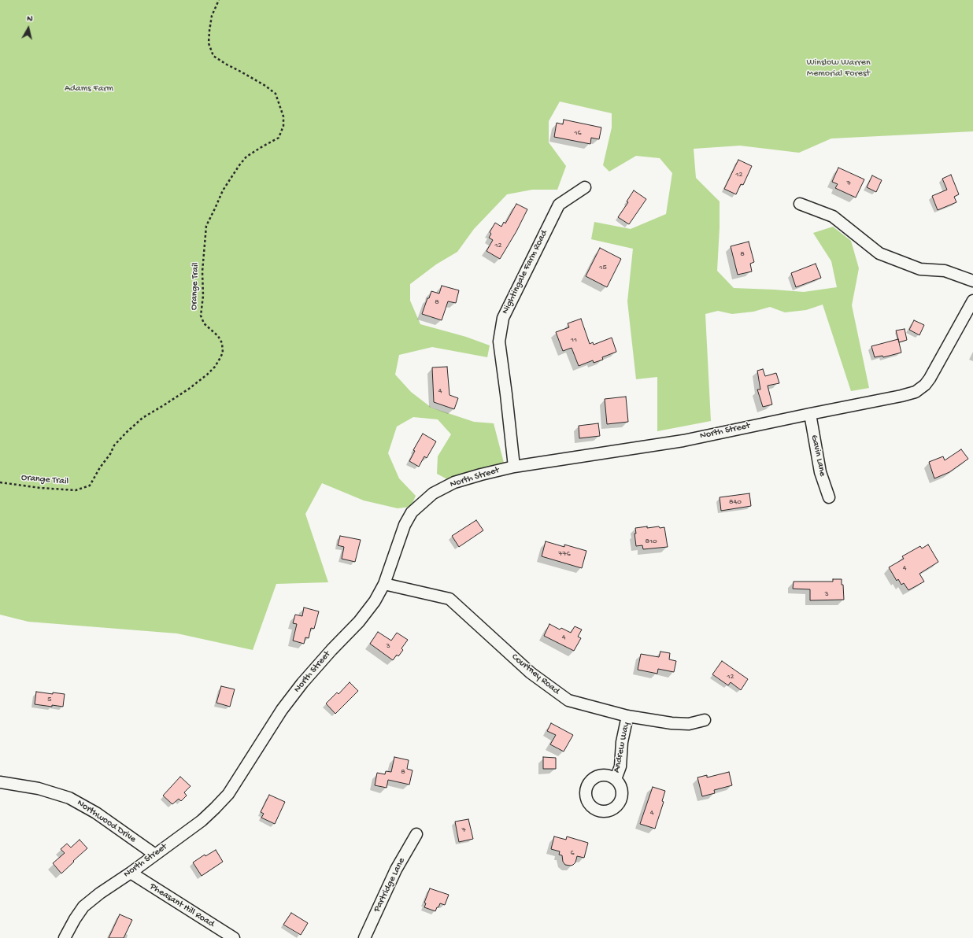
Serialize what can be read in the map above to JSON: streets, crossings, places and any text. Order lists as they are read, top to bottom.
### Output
{
  "streets": {
    "street": [
      "Nightingale Farm Road",
      "North Street",
      "Gavin Lane",
      "Courtney Road",
      "Andrew Way",
      "Northwood Drive",
      "Partridge Lane",
      "Pheasant Hill Road"
    ],
    "path": ["Orange Trail"]
  },
  "crossings": [
    ["Nightingale Farm Road", "North Street"],
    ["North Street", "Gavin Lane"],
    ["North Street", "Courtney Road"],
    ["North Street", "Northwood Drive"],
    ["North Street", "Pheasant Hill Road"],
    ["Courtney Road", "Andrew Way"]
  ],
  "parks": ["Winslow Warren Memorial Forest", "Adams Farm"],
  "house_numbers": [
    "16",
    "12",
    "7",
    "12",
    "8",
    "15",
    "8",
    "11",
    "4",
    "840",
    "810",
    "776",
    "4",
    "3",
    "4",
    "3",
    "12",
    "5",
    "8",
    "4",
    "7",
    "6"
  ],
  "north": "top"
}
